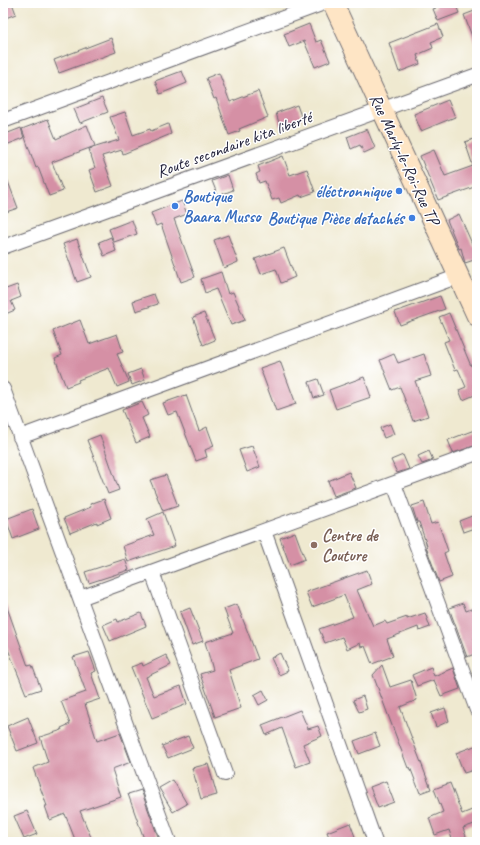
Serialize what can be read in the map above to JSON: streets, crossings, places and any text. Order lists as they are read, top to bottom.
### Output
{
  "streets": {
    "street": ["Route secondaire kita liberté", "Rue Marly-le-Roi-Rue TP"]
  },
  "crossings": [
    ["Route secondaire kita liberté", "Rue Marly-le-Roi-Rue TP"]
  ],
  "places": [
    "éléctronnique",
    "Boutique Baara Musso",
    "Boutique Pièce detachés",
    "Centre de Couture"
  ]
}
